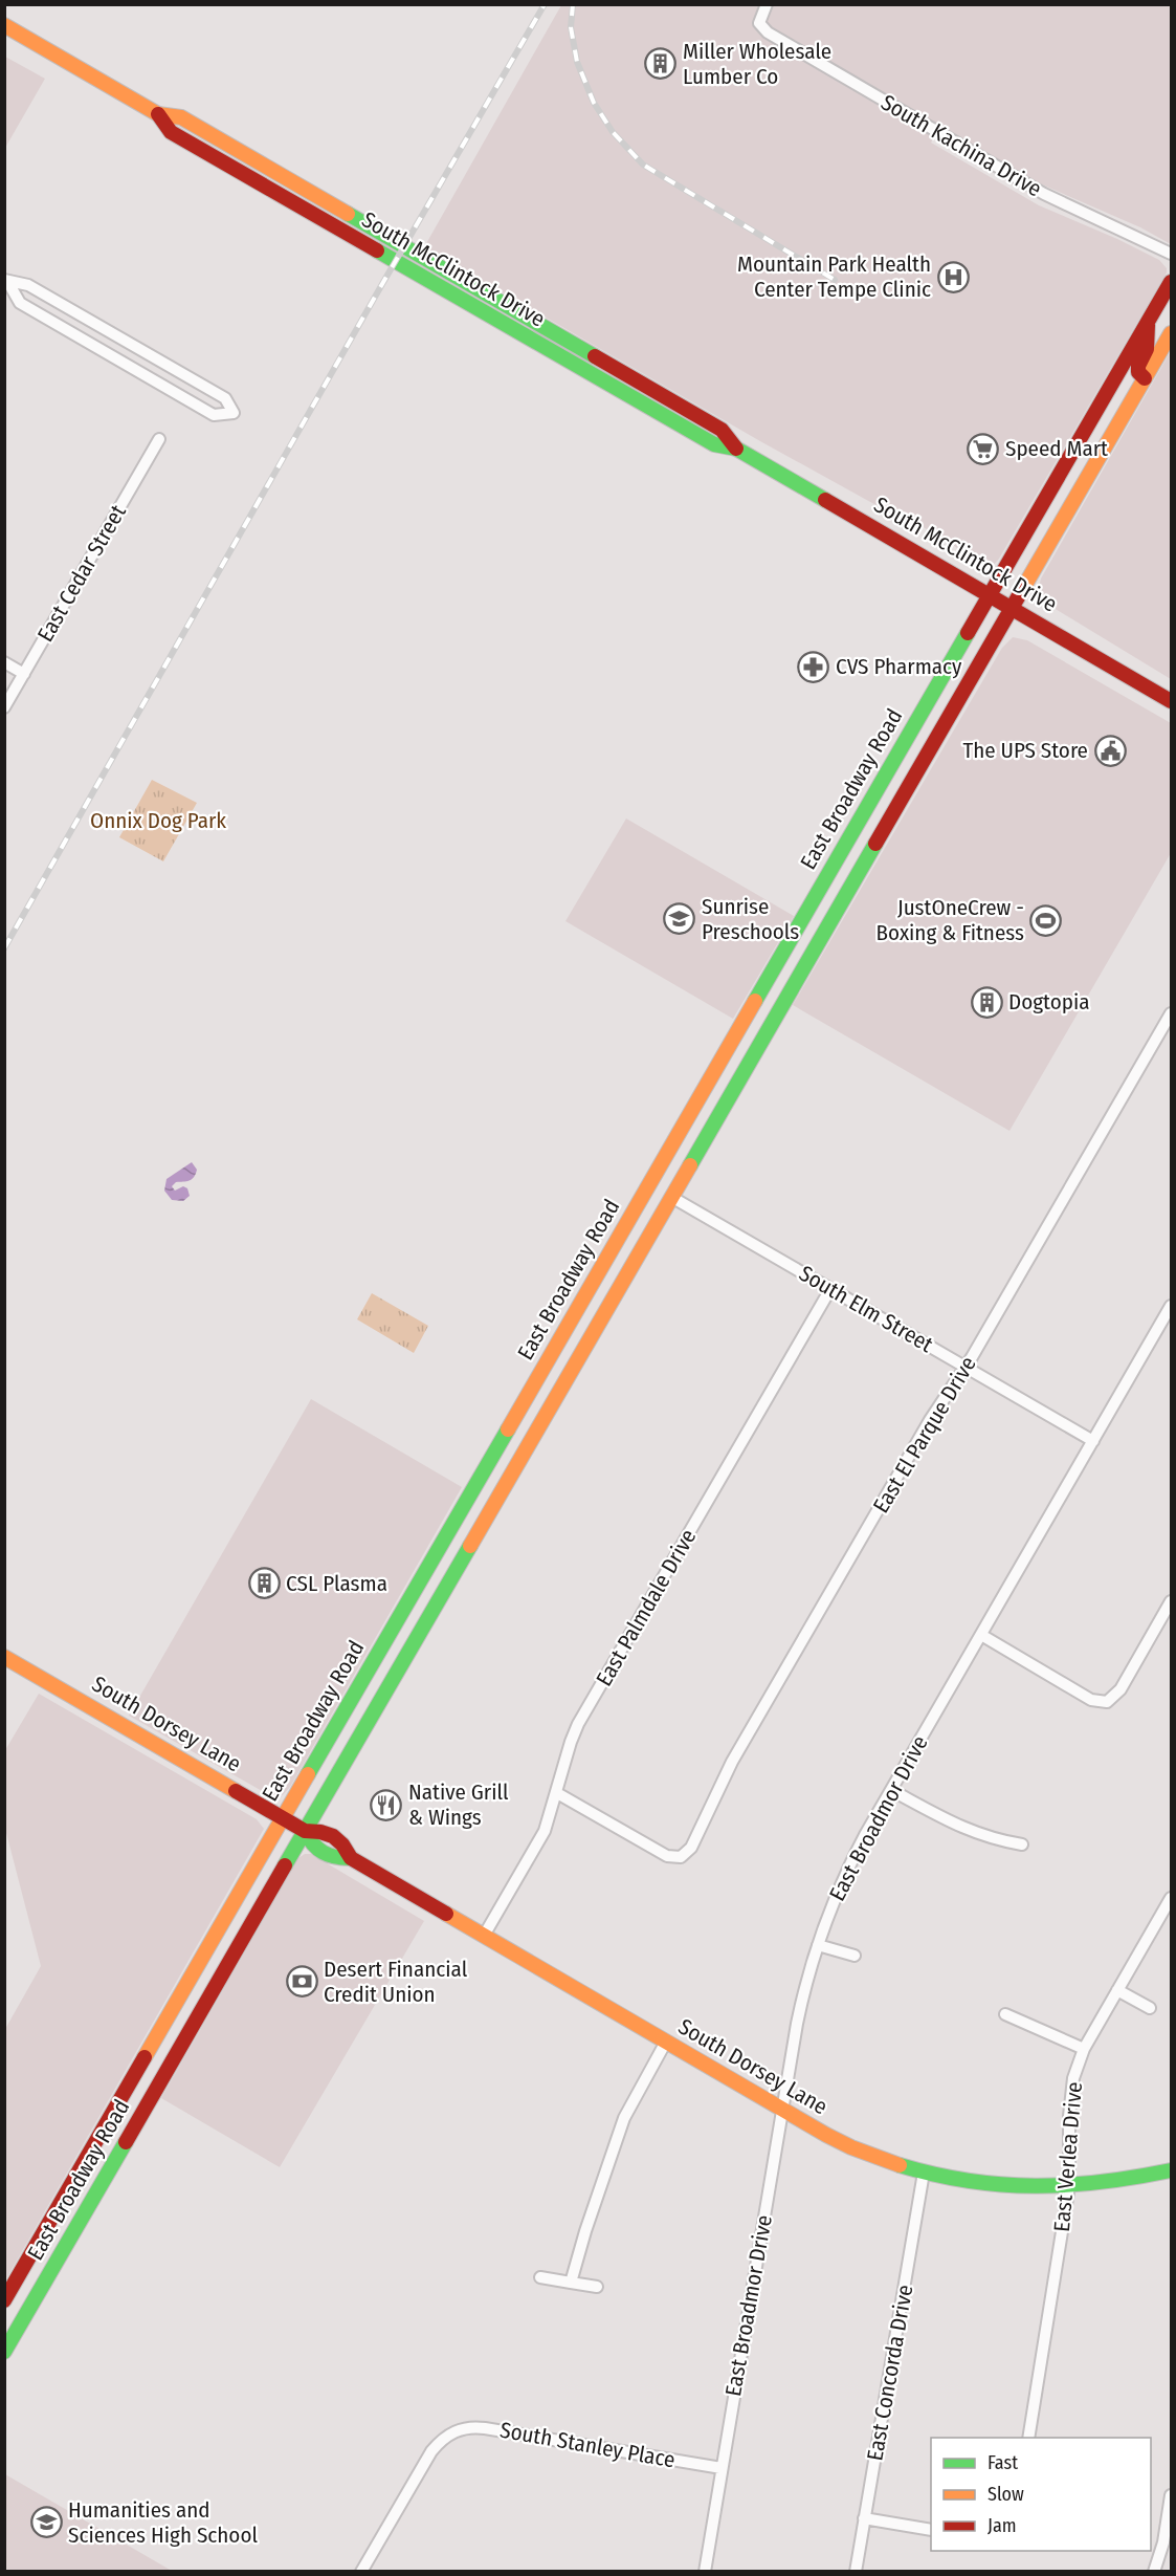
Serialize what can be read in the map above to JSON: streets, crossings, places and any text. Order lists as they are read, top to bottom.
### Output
{
  "streets": {
    "main road": ["South McClintock Drive", "East Broadway Road", "South Dorsey Lane"],
    "street": [
      "South Kachina Drive",
      "East Cedar Street",
      "South Elm Street",
      "East El Parque Drive",
      "East Palmdale Drive",
      "East Broadmor Drive",
      "East Verlea Drive",
      "East Concorda Drive",
      "South Stanley Place"
    ]
  },
  "crossings": [
    ["South McClintock Drive", "East Broadway Road"],
    ["East Broadway Road", "South Elm Street"],
    ["East Broadway Road", "South Dorsey Lane"],
    ["South Elm Street", "East El Parque Drive"],
    ["South Elm Street", "East Palmdale Drive"],
    ["South Elm Street", "East Broadmor Drive"],
    ["East El Parque Drive", "East Palmdale Drive"],
    ["East Palmdale Drive", "South Dorsey Lane"],
    ["South Dorsey Lane", "East Broadmor Drive"],
    ["South Dorsey Lane", "East Verlea Drive"],
    ["South Dorsey Lane", "East Concorda Drive"],
    ["East Broadmor Drive", "South Stanley Place"]
  ],
  "parks": ["Onnix Dog Park"],
  "places": {
    "building": ["Miller Wholesale Lumber Co", "Dogtopia", "CSL Plasma"],
    "hospital": ["Mountain Park Health Center Tempe Clinic"],
    "supermarket": ["Speed Mart"],
    "pharmacy": ["CVS Pharmacy"],
    "public building": ["The UPS Store"],
    "school or university": ["Sunrise Preschools", "Humanities and Sciences High School"],
    "sports": ["JustOneCrew - Boxing & Fitness"],
    "restaurant": ["Native Grill & Wings"],
    "bank": ["Desert Financial Credit Union"]
  },
  "legend": ["Fast", "Slow", "Jam"]
}
